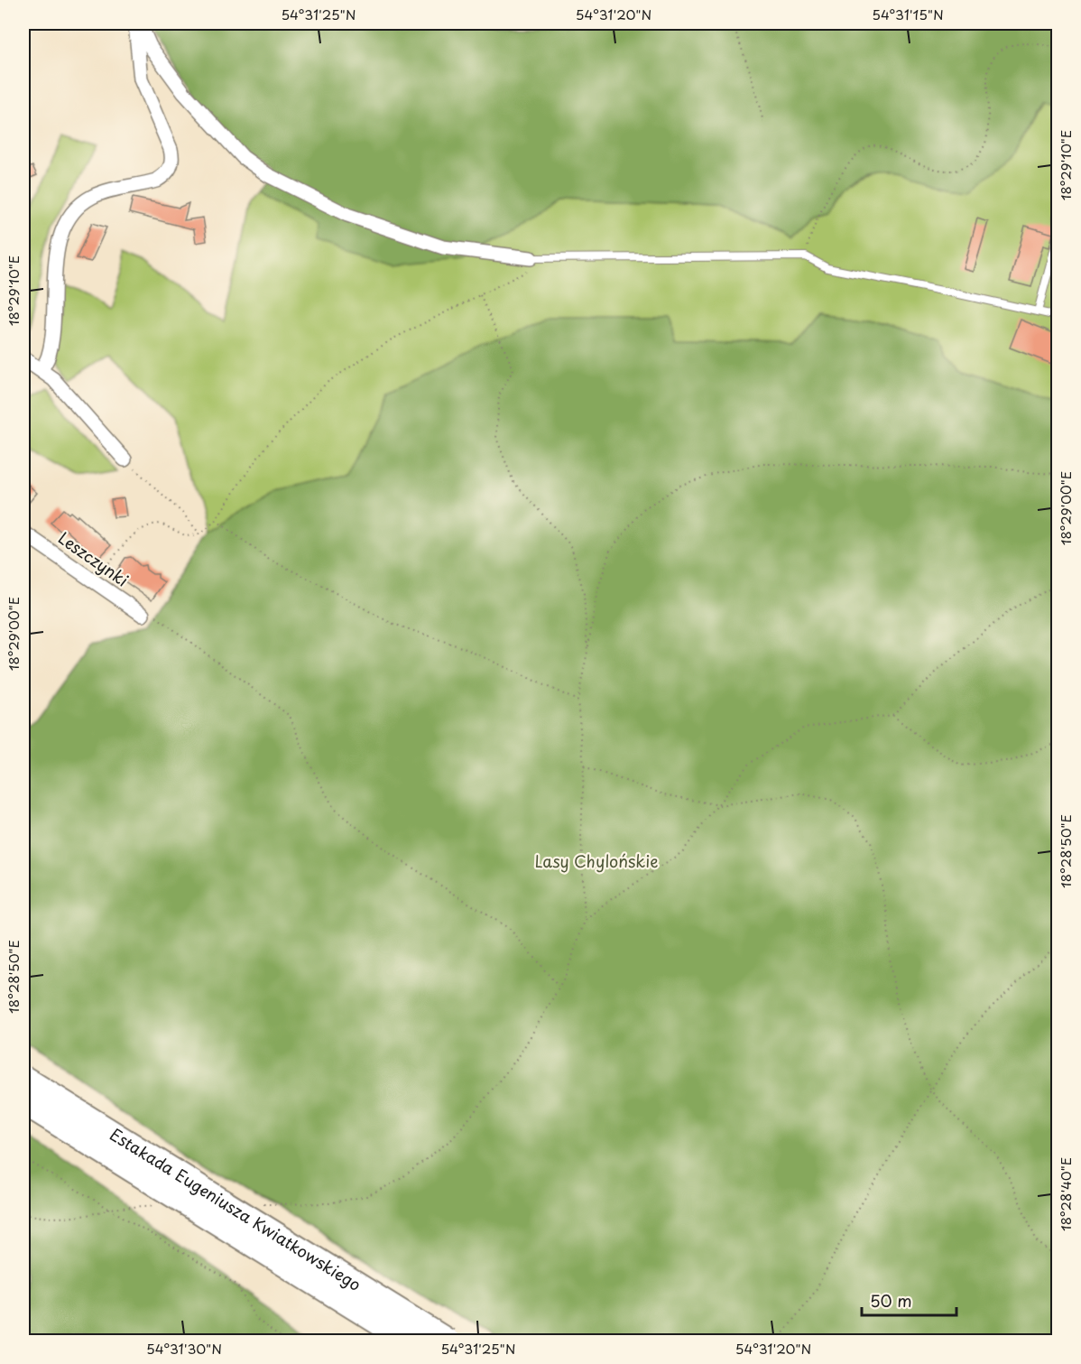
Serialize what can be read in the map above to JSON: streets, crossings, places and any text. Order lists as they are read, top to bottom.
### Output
{
  "streets": {
    "highway": ["Estakada Eugeniusza Kwiatkowskiego"],
    "street": ["Leszczynki"]
  },
  "parks": ["Lasy Chylońskie"],
  "scale_bar": "50 m",
  "coordinates": [
    "54°31'25\"N",
    "54°31'20\"N",
    "54°31'15\"N",
    "18°29'10\"E",
    "18°29'00\"E",
    "18°28'50\"E",
    "18°28'40\"E",
    "54°31'30\"N"
  ]
}
